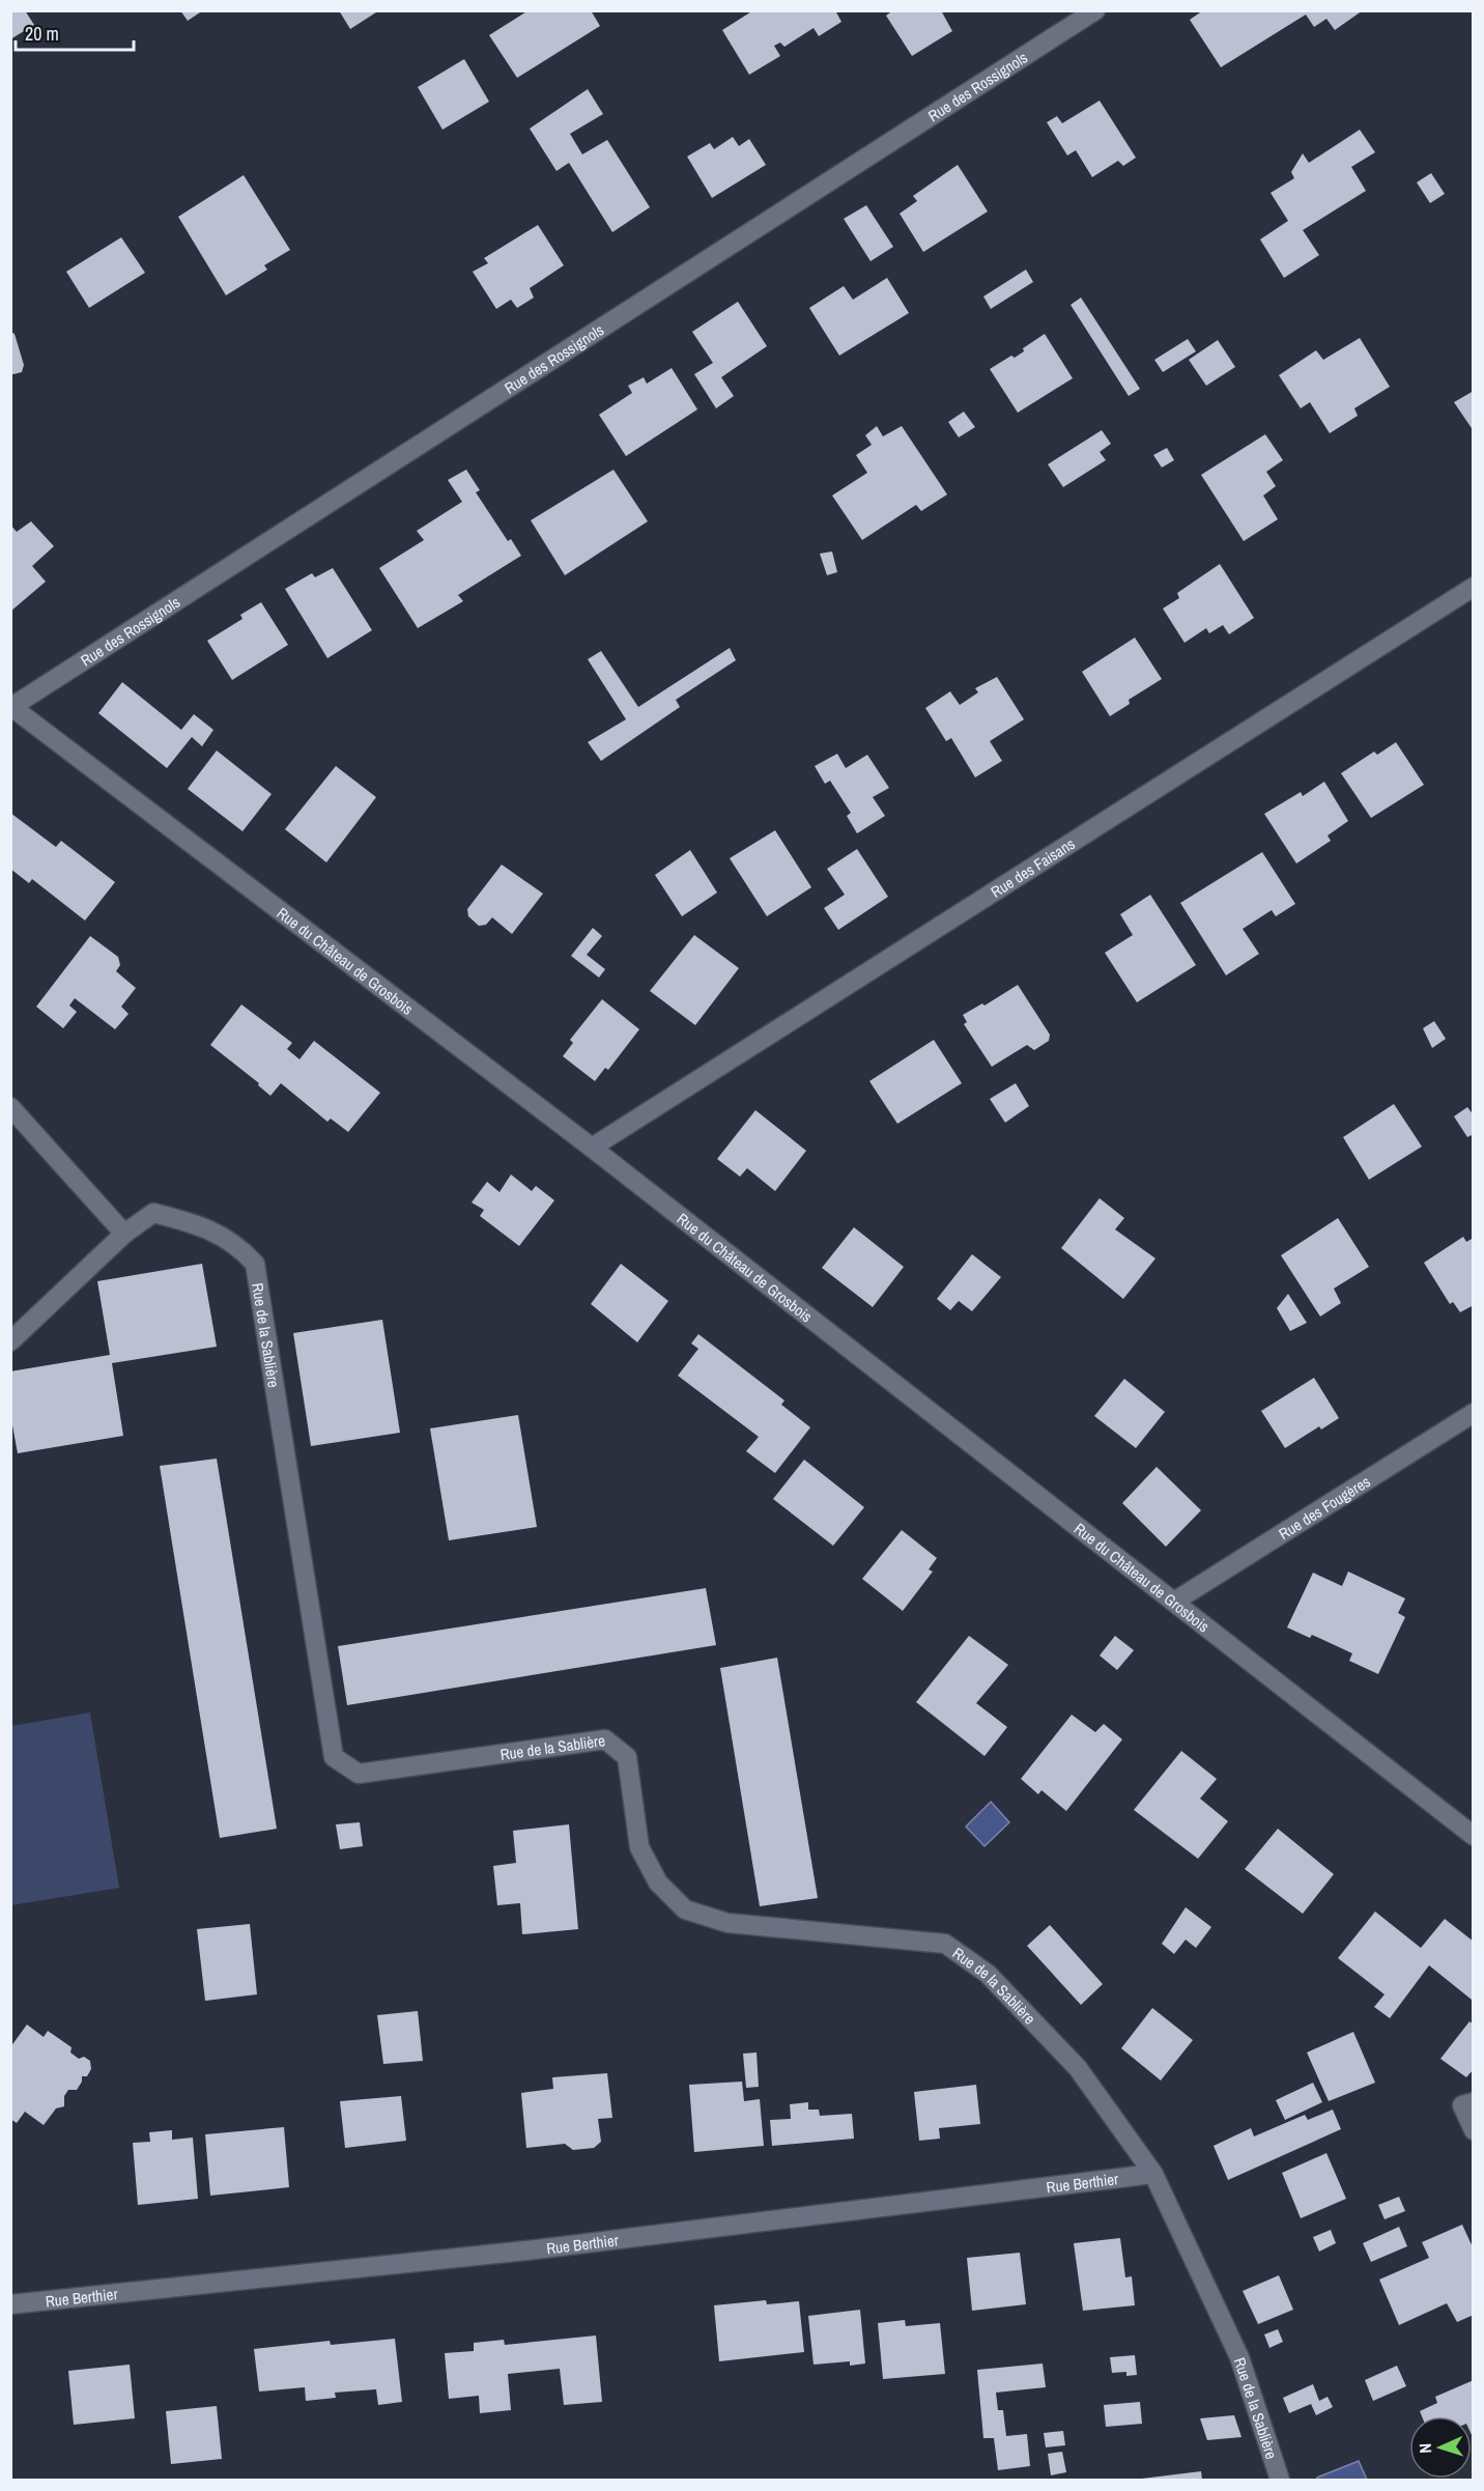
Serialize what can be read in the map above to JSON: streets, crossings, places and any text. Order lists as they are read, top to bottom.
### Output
{
  "streets": {
    "street": [
      "Rue des Rossignols",
      "Rue des Faisans",
      "Rue du Château de Grosbois",
      "Rue de la Sablière",
      "Rue des Fougères",
      "Rue Berthier"
    ]
  },
  "crossings": [
    ["Rue des Rossignols", "Rue du Château de Grosbois"],
    ["Rue des Faisans", "Rue du Château de Grosbois"],
    ["Rue du Château de Grosbois", "Rue des Fougères"],
    ["Rue de la Sablière", "Rue Berthier"]
  ],
  "scale_bar": "20 m",
  "north": "left"
}
